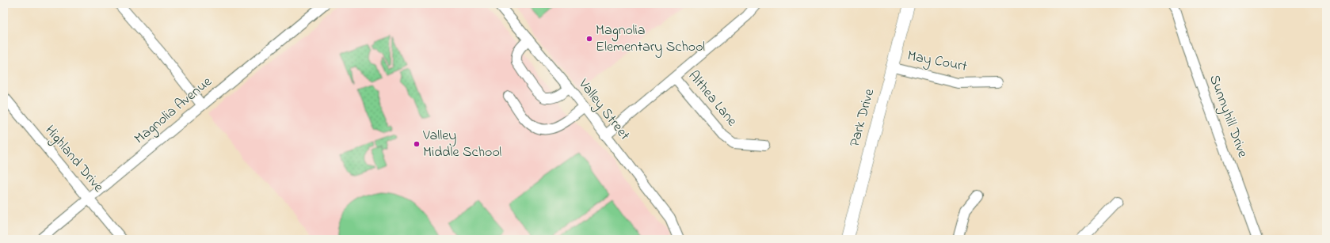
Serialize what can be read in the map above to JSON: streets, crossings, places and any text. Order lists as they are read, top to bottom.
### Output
{
  "streets": {
    "main road": ["Park Drive"],
    "street": [
      "May Court",
      "Althea Lane",
      "Valley Street",
      "Magnolia Avenue",
      "Sunnyhill Drive",
      "Highland Drive"
    ]
  },
  "crossings": [
    ["May Court", "Park Drive"],
    ["Magnolia Avenue", "Highland Drive"]
  ],
  "places": ["Magnolia Elementary School", "Valley Middle School"]
}
